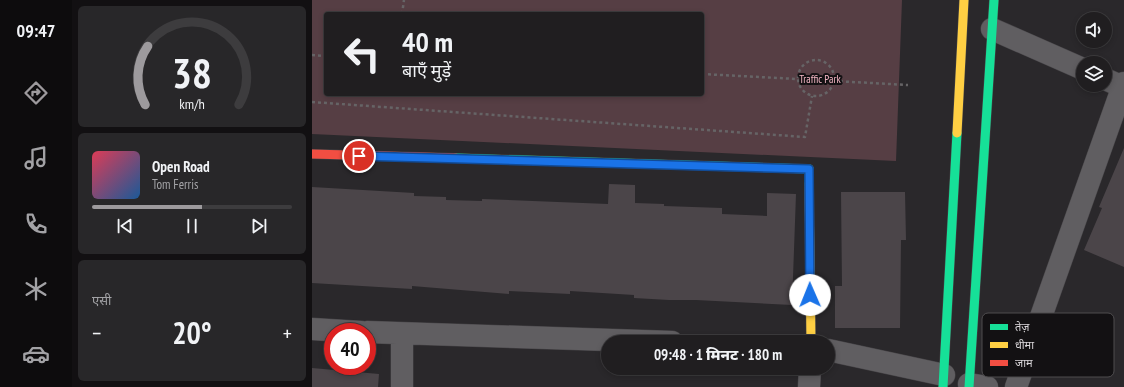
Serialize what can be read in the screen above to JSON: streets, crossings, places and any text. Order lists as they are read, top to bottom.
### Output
{
  "parks": ["Traffic Park"],
  "legend": ["तेज़", "धीमा", "जाम"],
  "page": {
    "tabs": "09:47",
    "turn": ["40 m", "बाएँ मुड़ें"],
    "song": ["Open Road", "Tom Ferris"],
    "tile": "एसी",
    "heat": ["−", "20°", "+"],
    "limit": "40",
    "trip": "09:48 · 1 मिनट · 180 m",
    "gauge": ["38", "km/h"]
  }
}
